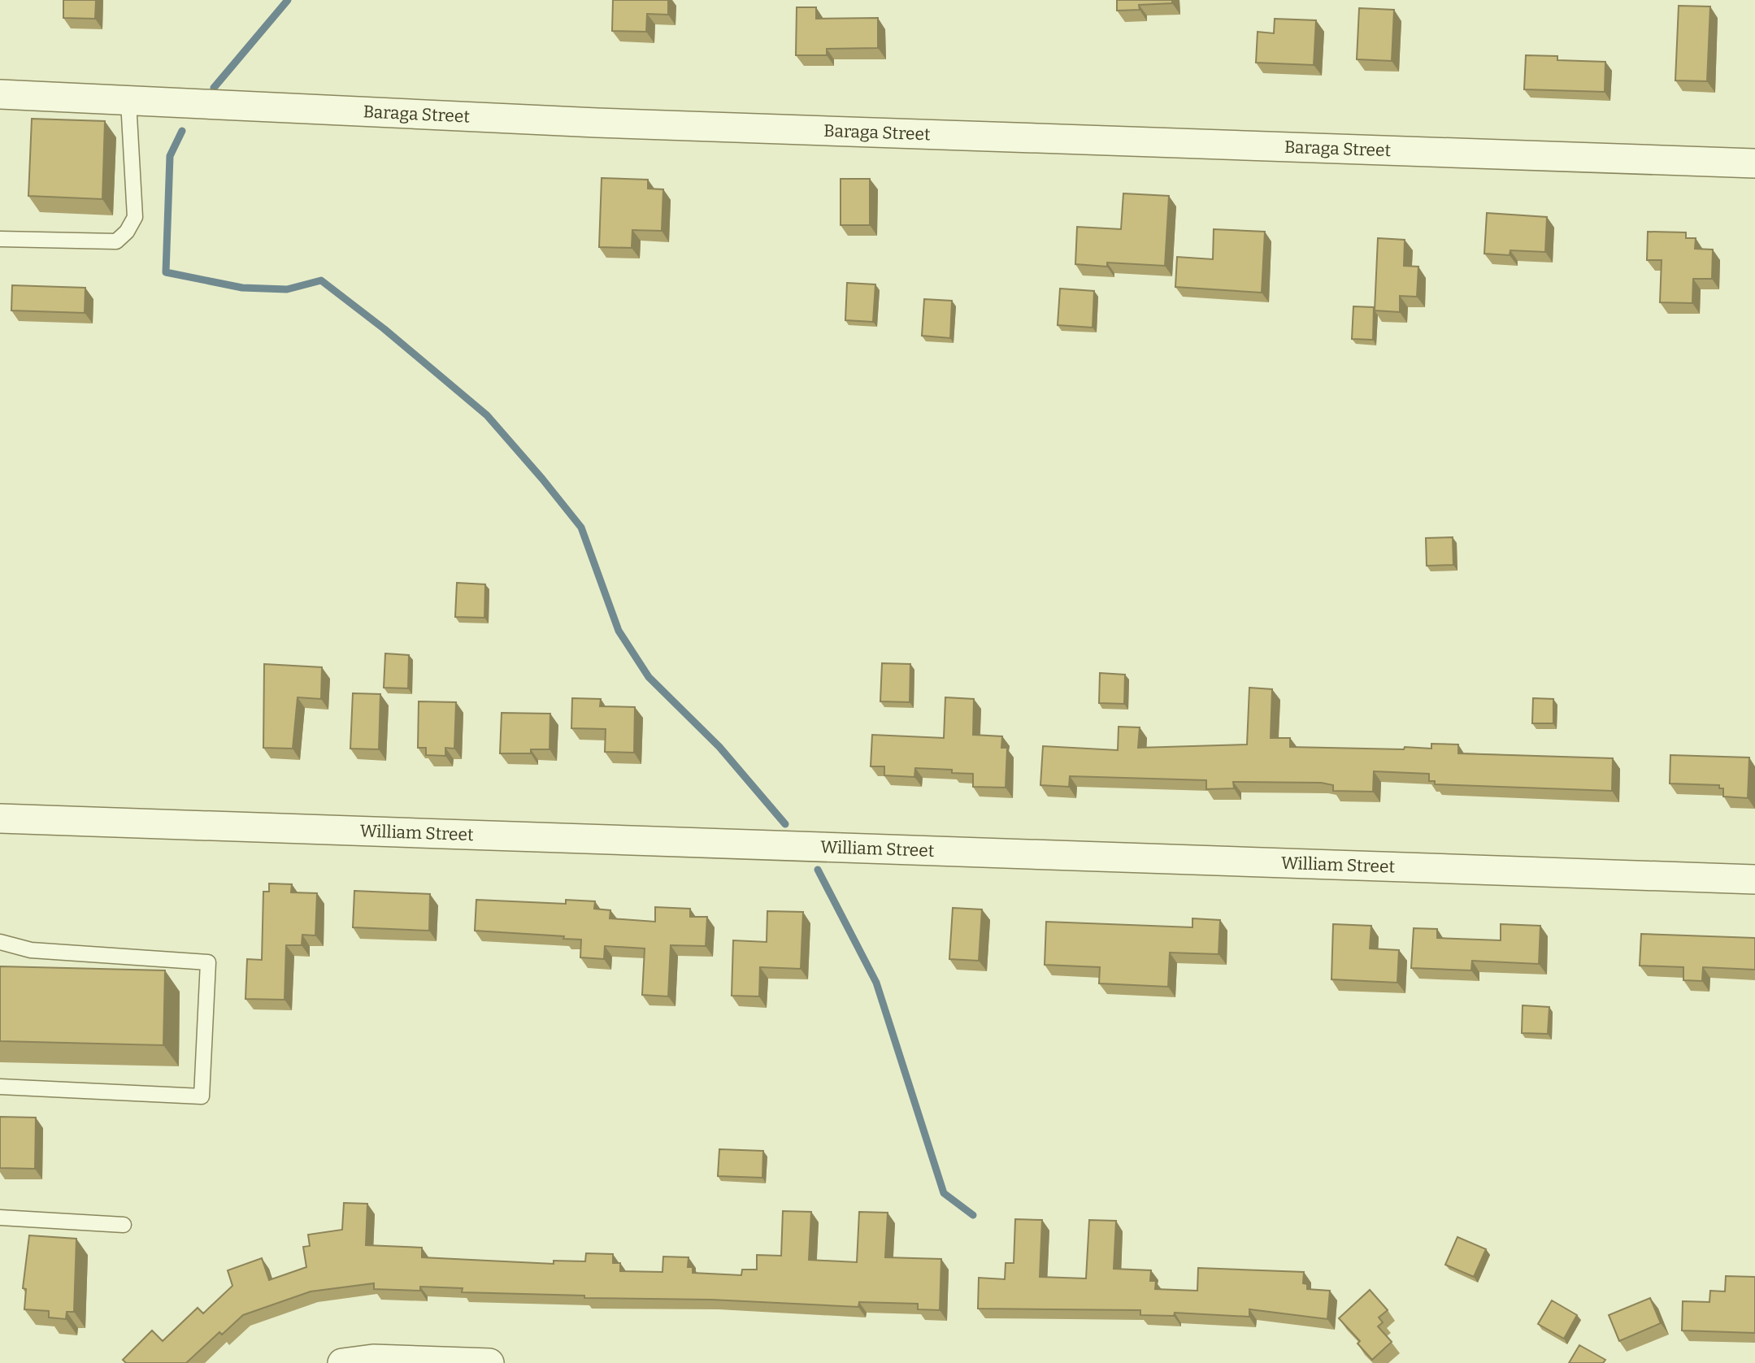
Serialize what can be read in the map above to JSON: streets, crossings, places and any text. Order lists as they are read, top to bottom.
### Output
{
  "streets": {
    "street": ["Baraga Street", "William Street"]
  }
}
